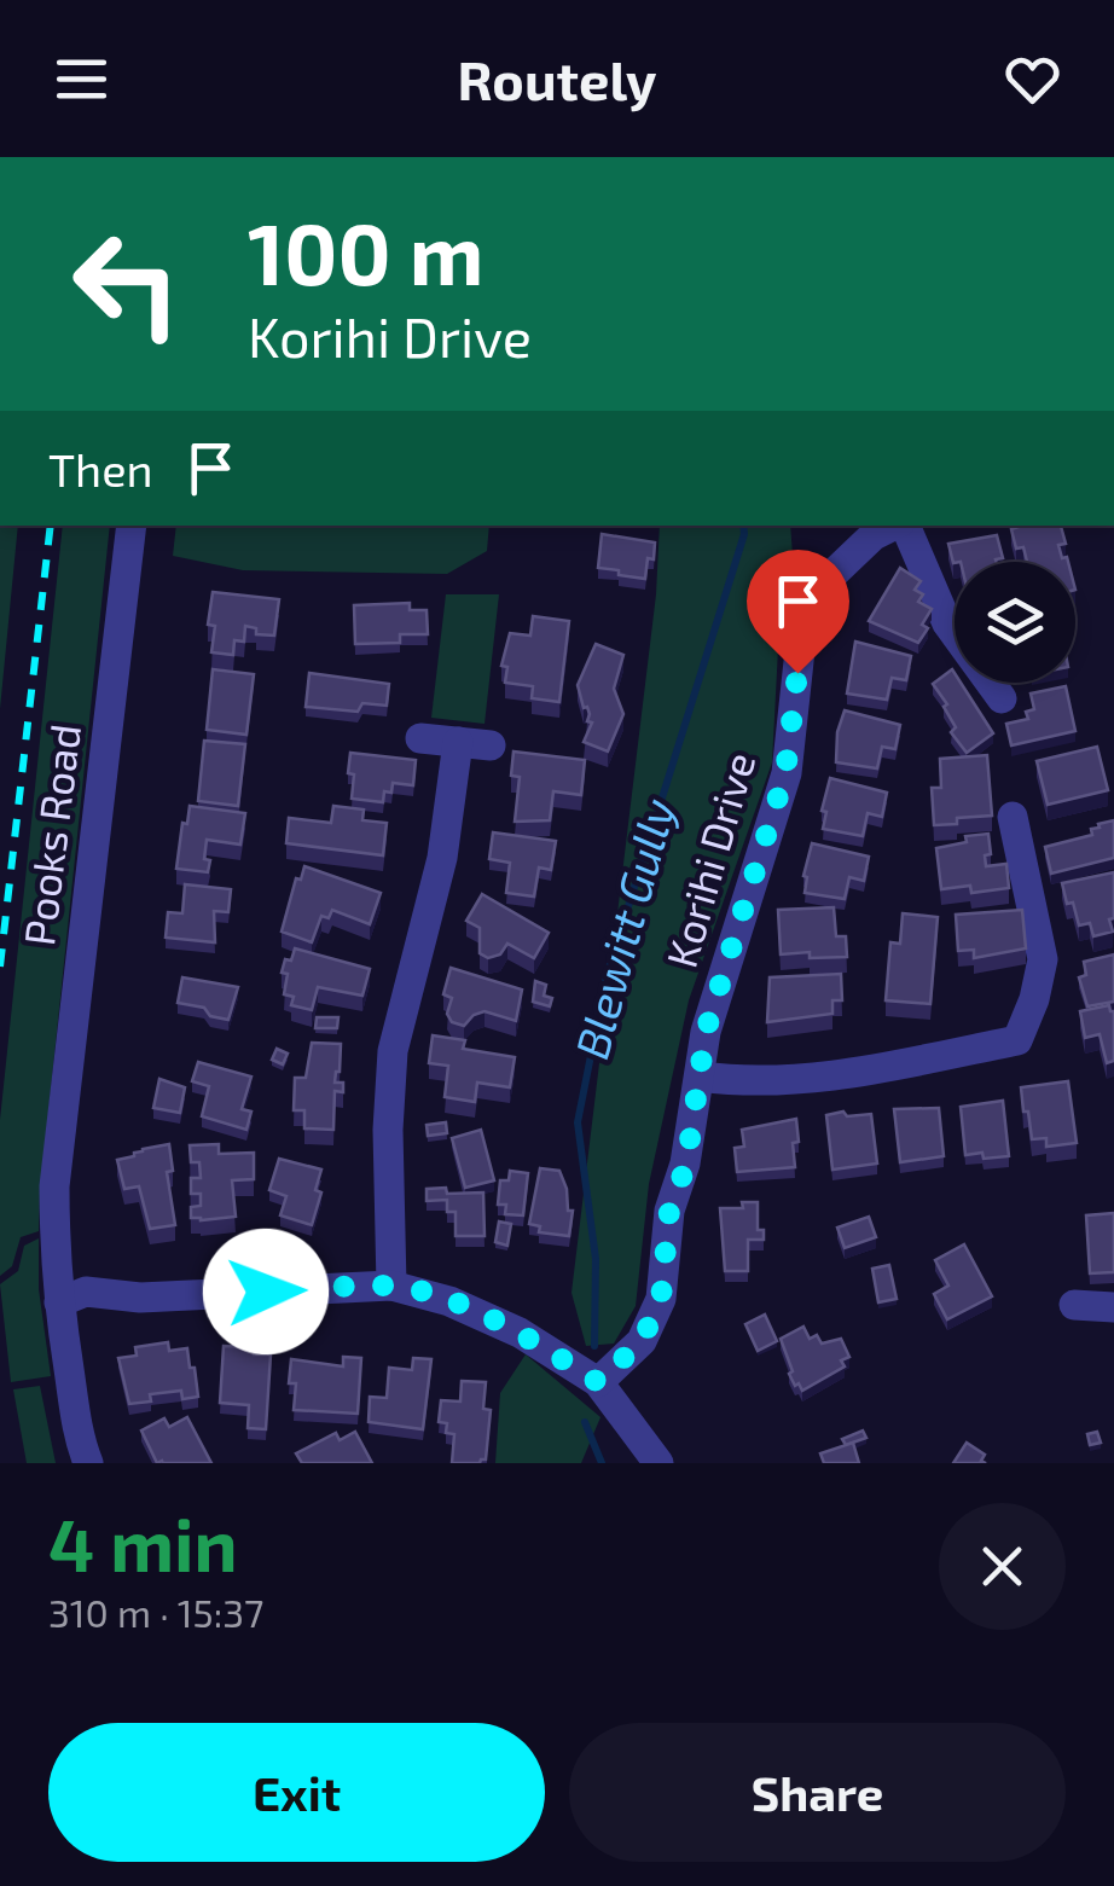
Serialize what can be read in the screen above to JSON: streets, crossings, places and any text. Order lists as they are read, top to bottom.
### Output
{
  "streets": {
    "street": ["Pooks Road", "Korihi Drive"]
  },
  "water": ["Blewitt Gully"],
  "page": {
    "header": "Routely",
    "turn": ["100 m", "Korihi Drive"],
    "then": "Then",
    "heading": ["4 min", "310 m · 15:37"],
    "buttons": ["Exit", "Share"]
  }
}
